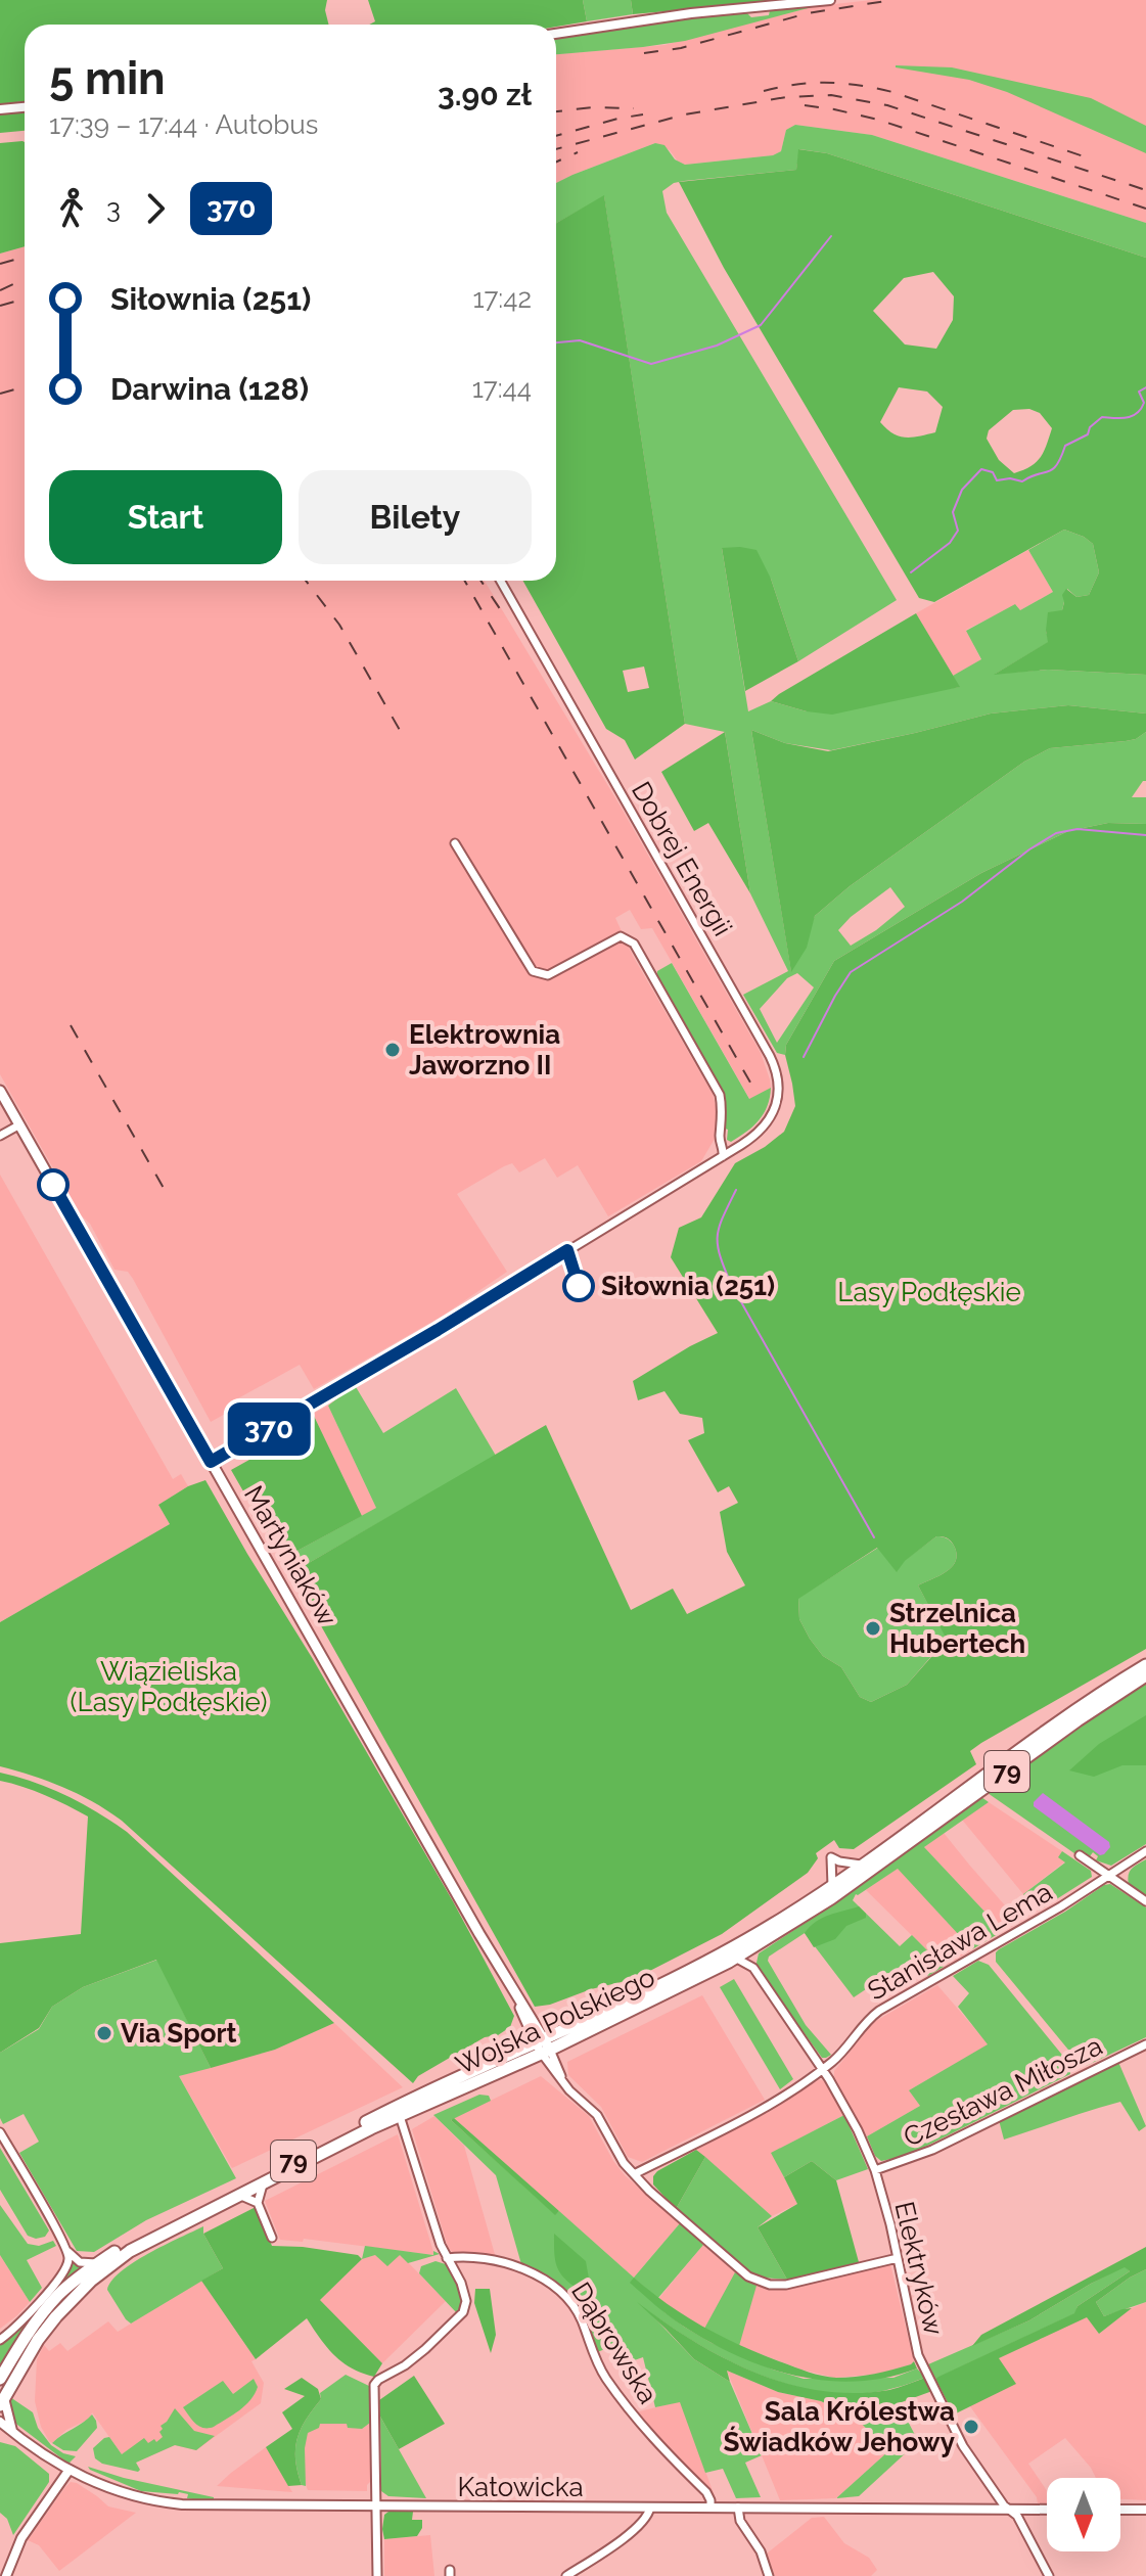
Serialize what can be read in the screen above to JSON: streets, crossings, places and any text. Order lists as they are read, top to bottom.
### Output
{
  "streets": {
    "main road": ["Martyniaków", "79", "Wojska Polskiego"],
    "street": [
      "Dobrej Energii",
      "Stanisława Lema",
      "Czesława Miłosza",
      "Elektryków",
      "Dąbrowska",
      "Katowicka"
    ]
  },
  "crossings": [
    ["Dobrej Energii", "Martyniaków"],
    ["Martyniaków", "Wojska Polskiego"],
    ["Stanisława Lema", "Elektryków"],
    ["Wojska Polskiego", "Elektryków"],
    ["Czesława Miłosza", "Elektryków"],
    ["Elektryków", "Katowicka"],
    ["Dąbrowska", "Katowicka"]
  ],
  "parks": ["Lasy Podłęskie", "Wiązieliska (Lasy Podłęskie)"],
  "places": [
    "Elektrownia Jaworzno II",
    "Siłownia (251)",
    "Strzelnica Hubertech",
    "Via Sport",
    "Sala Królestwa Świadków Jehowy"
  ],
  "lines": ["bus line 370"],
  "north": "bottom",
  "page": {
    "on_map": "370",
    "heading": ["5 min", "17:39 – 17:44 · Autobus", "3.90 zł"],
    "legs": ["3", "370"],
    "list": [
      {
        "name": "Siłownia (251)",
        "value": "17:42"
      },
      {
        "name": "Darwina (128)",
        "value": "17:44"
      }
    ],
    "buttons": ["Start", "Bilety"]
  }
}
